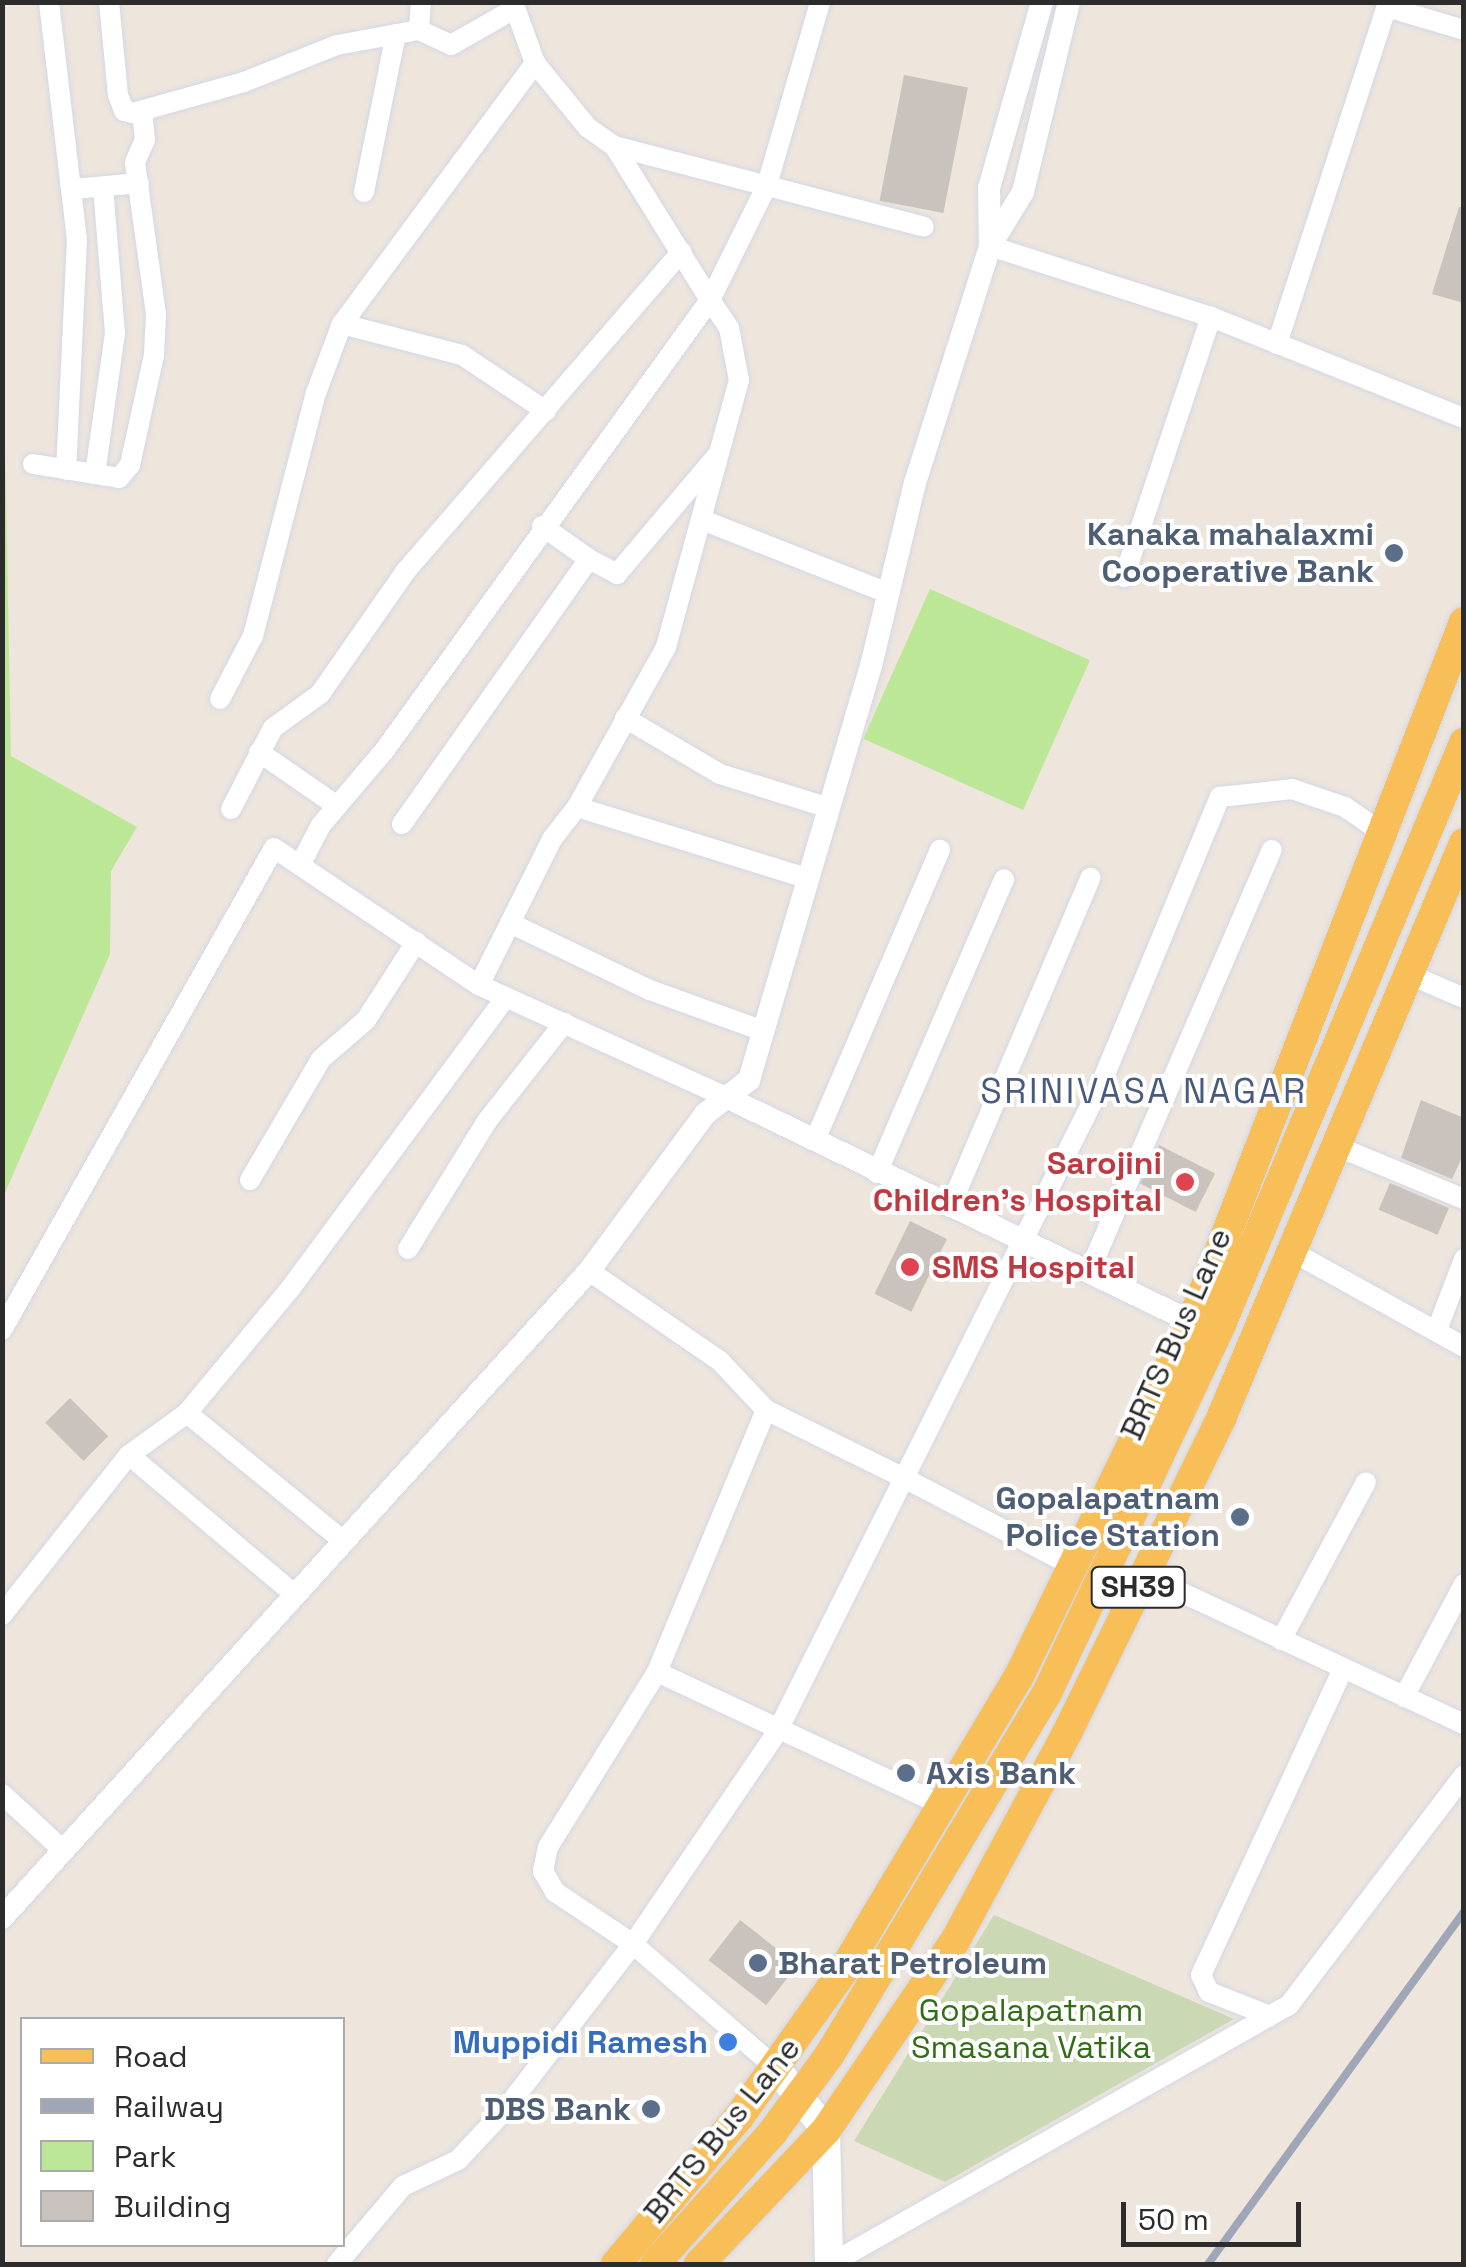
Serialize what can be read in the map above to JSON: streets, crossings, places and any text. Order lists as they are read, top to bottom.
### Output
{
  "streets": {
    "main road": ["BRTS Bus Lane", "SH39"]
  },
  "districts": ["SRINIVASA NAGAR"],
  "parks": ["Gopalapatnam Smasana Vatika"],
  "places": [
    "Kanaka mahalaxmi Cooperative Bank",
    "Sarojini Children's Hospital",
    "SMS Hospital",
    "Gopalapatnam Police Station",
    "Axis Bank",
    "Bharat Petroleum",
    "Muppidi Ramesh",
    "DBS Bank"
  ],
  "legend": [
    "Road",
    "Railway",
    "Park",
    "Building"
  ],
  "scale_bar": "50 m"
}
